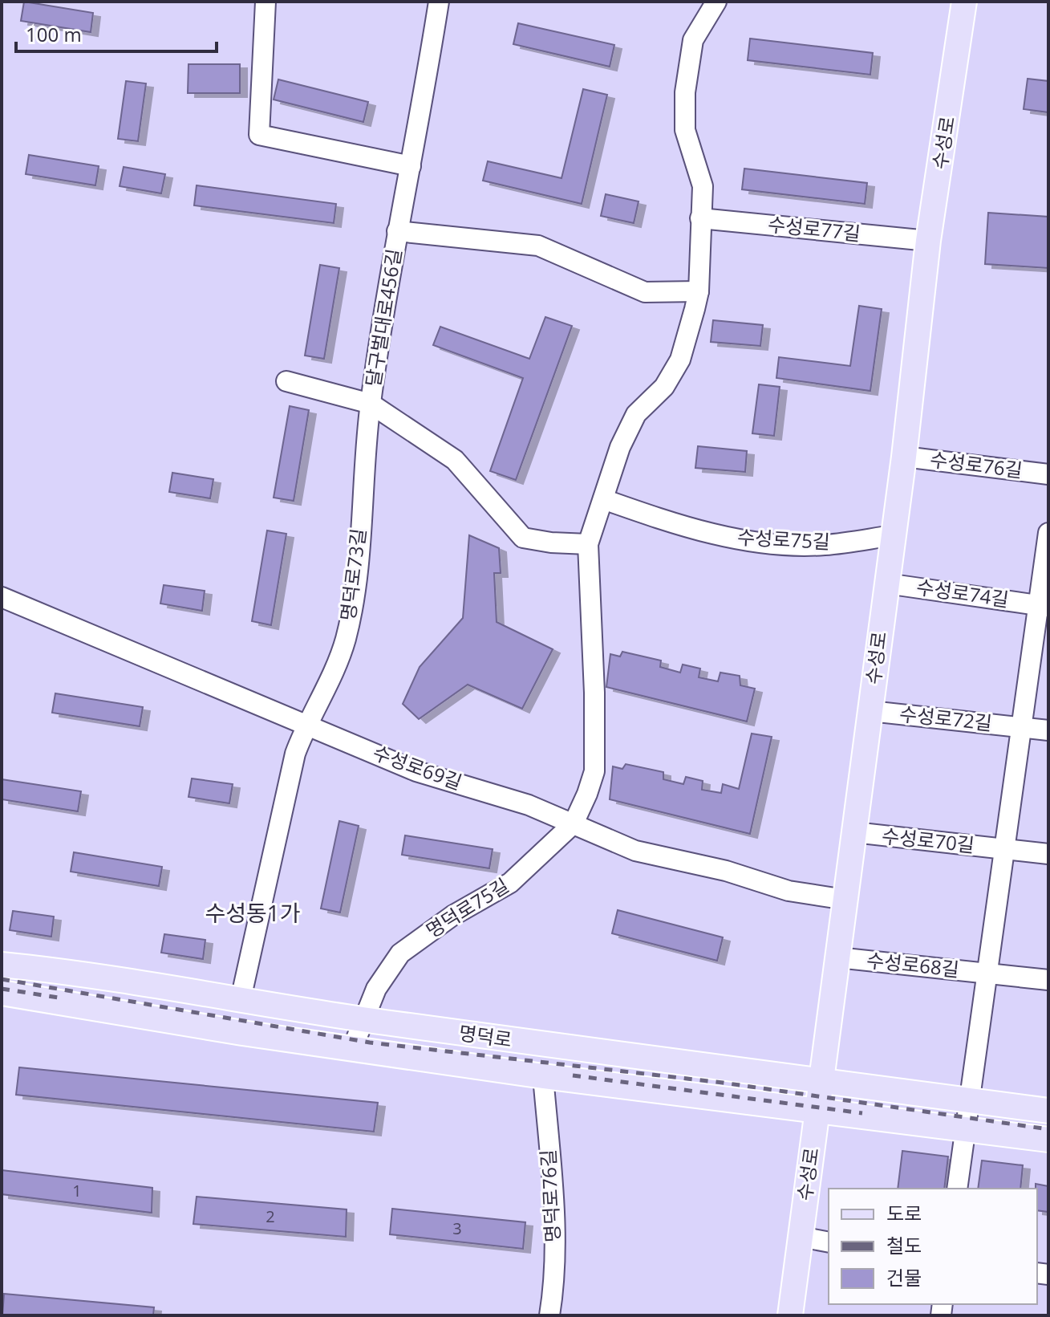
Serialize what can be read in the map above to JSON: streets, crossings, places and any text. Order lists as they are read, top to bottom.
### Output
{
  "streets": {
    "main road": ["수성로", "명덕로"],
    "street": [
      "수성로77길",
      "달구벌대로456길",
      "수성로76길",
      "수성로75길",
      "명덕로73길",
      "수성로74길",
      "수성로72길",
      "수성로69길",
      "수성로70길",
      "명덕로75길",
      "수성로68길",
      "명덕로76길"
    ]
  },
  "crossings": [
    ["수성로", "수성로77길"],
    ["수성로", "수성로76길"],
    ["수성로", "수성로75길"],
    ["수성로", "수성로74길"],
    ["수성로", "수성로72길"],
    ["수성로", "수성로69길"],
    ["수성로", "수성로70길"],
    ["수성로", "수성로68길"],
    ["수성로", "명덕로"],
    ["달구벌대로456길", "명덕로73길"],
    ["명덕로73길", "수성로69길"],
    ["명덕로73길", "명덕로"],
    ["수성로72길", "수성로70길"],
    ["수성로69길", "명덕로75길"],
    ["수성로70길", "수성로68길"],
    ["명덕로75길", "명덕로"],
    ["명덕로", "명덕로76길"]
  ],
  "districts": ["수성동1가"],
  "house_numbers": ["1", "2", "3"],
  "legend": ["도로", "철도", "건물"],
  "scale_bar": "100 m"
}
